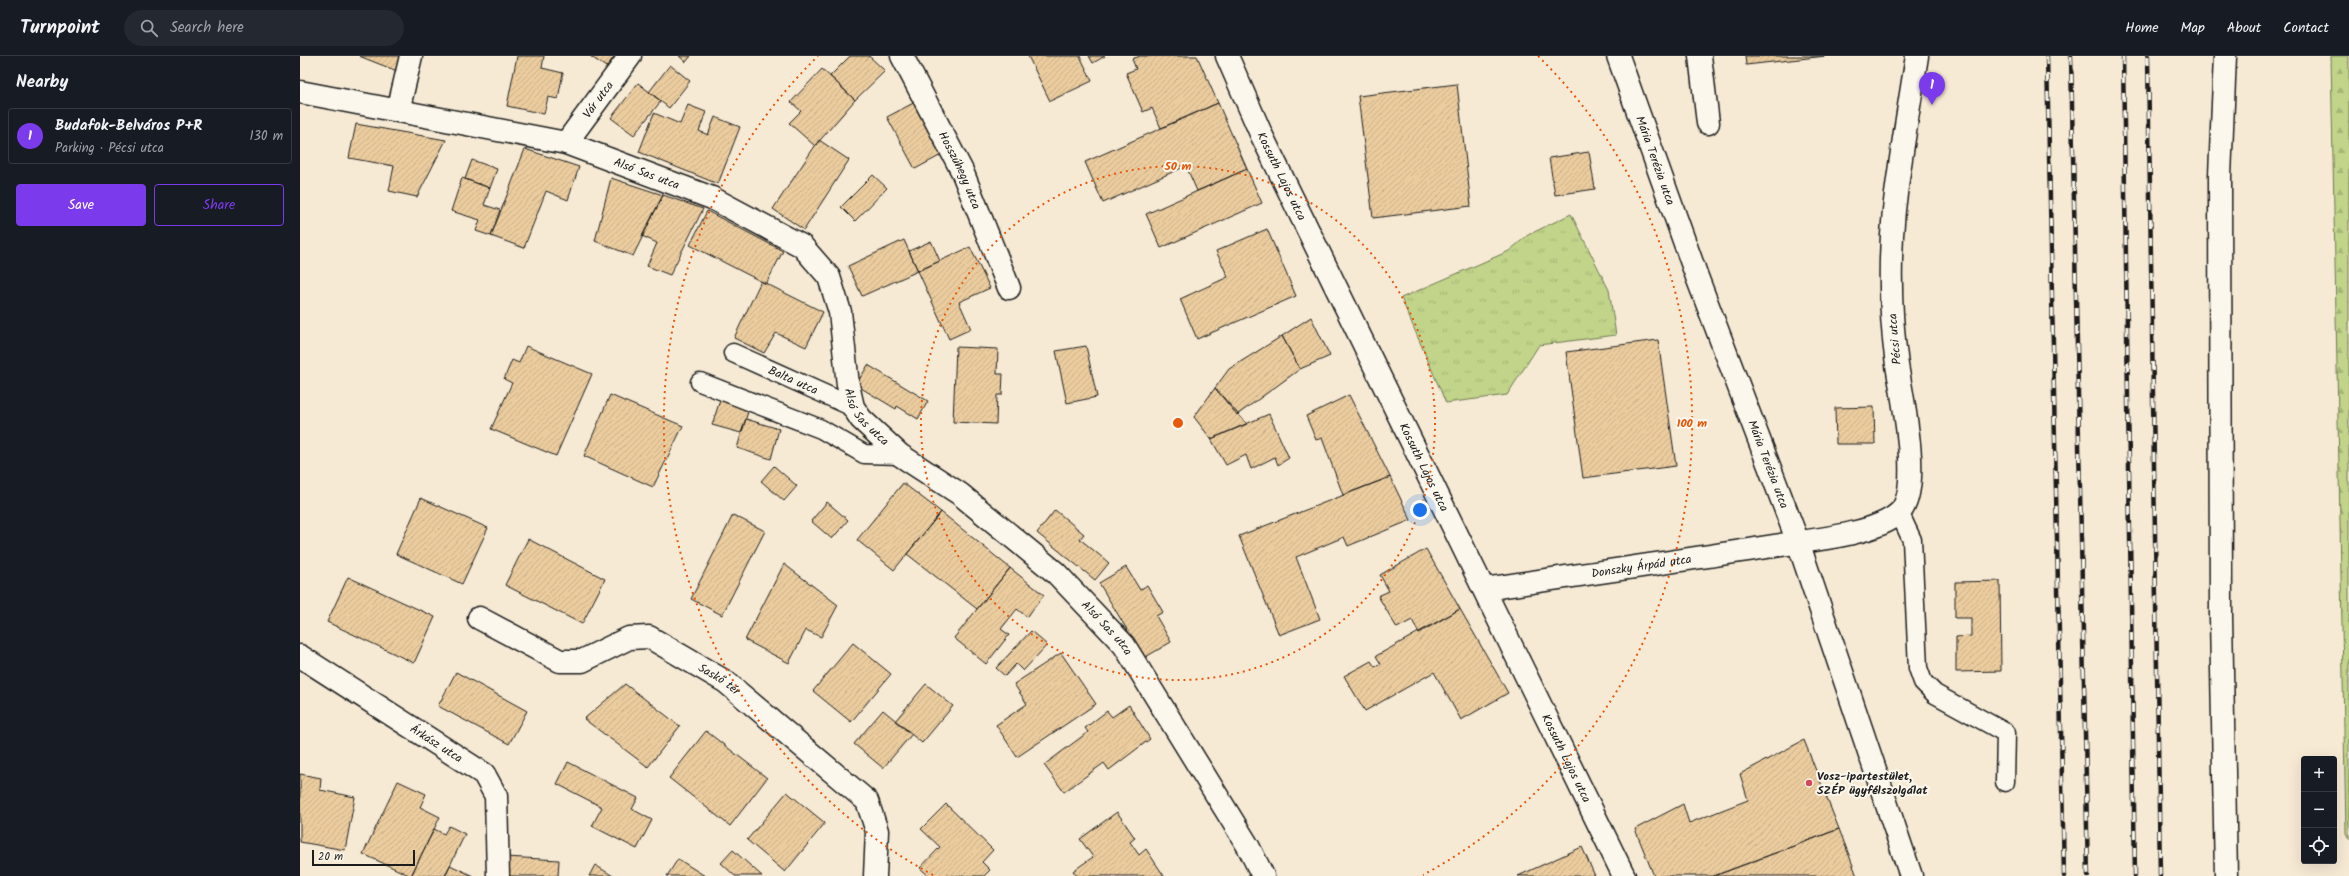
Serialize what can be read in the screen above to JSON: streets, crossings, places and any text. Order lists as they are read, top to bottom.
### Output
{
  "streets": {
    "street": [
      "Vár utca",
      "Mária Terézia utca",
      "Hosszúhegy utca",
      "Alsó Sas utca",
      "Kossuth Lajos utca",
      "Pécsi utca",
      "Donszky Árpád utca",
      "Saskő tér",
      "Árkász utca"
    ],
    "lane": ["Balta utca"]
  },
  "crossings": [
    ["Vár utca", "Alsó Sas utca"],
    ["Mária Terézia utca", "Pécsi utca"],
    ["Mária Terézia utca", "Donszky Árpád utca"],
    ["Alsó Sas utca", "Balta utca"],
    ["Kossuth Lajos utca", "Donszky Árpád utca"],
    ["Pécsi utca", "Donszky Árpád utca"]
  ],
  "places": ["Vosz-ipartestület, SZÉP ügyfélszolgálat"],
  "scale_bar": "20 m",
  "page": {
    "header": "Turnpoint",
    "search": "Search here",
    "nav": [
      "Home",
      "Map",
      "About",
      "Contact"
    ],
    "heading": "Nearby",
    "pins": "1",
    "list": [
      {
        "mark": "1",
        "name": "Budafok-Belváros P+R",
        "note": "Parking · Pécsi utca",
        "value": "130 m"
      }
    ],
    "buttons": ["Save", "Share"],
    "map_buttons": ["+", "−"],
    "scale": "20 m"
  },
  "rings": ["50 m", "100 m"]
}
